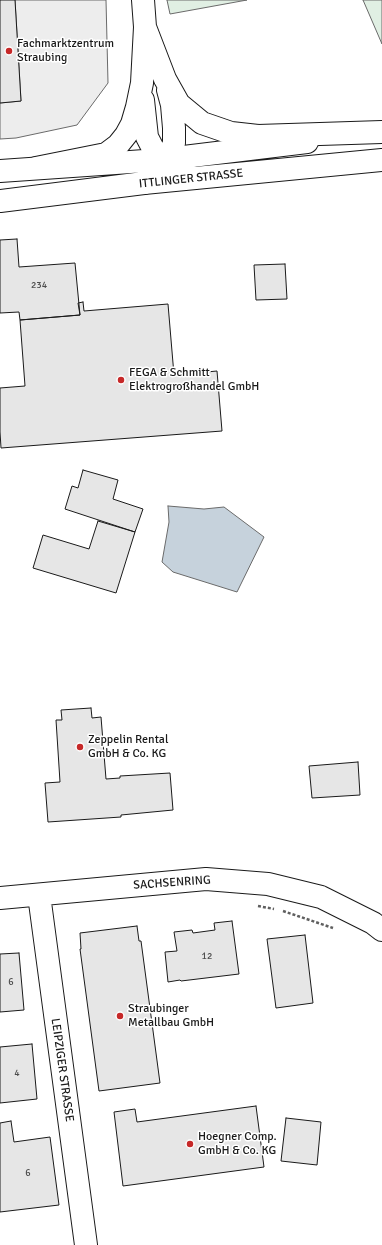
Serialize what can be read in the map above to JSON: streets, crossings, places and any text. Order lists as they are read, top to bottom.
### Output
{
  "streets": {
    "main road": ["ITTLINGER STRASSE", "SACHSENRING", "LEIPZIGER STRASSE"]
  },
  "crossings": [
    ["SACHSENRING", "LEIPZIGER STRASSE"]
  ],
  "places": [
    "Fachmarktzentrum Straubing",
    "FEGA & Schmitt Elektrogroßhandel GmbH",
    "Zeppelin Rental GmbH & Co. KG",
    "Straubinger Metallbau GmbH",
    "Hoegner Comp. GmbH & Co. KG"
  ],
  "house_numbers": [
    "234",
    "12",
    "6",
    "4",
    "6"
  ]
}
